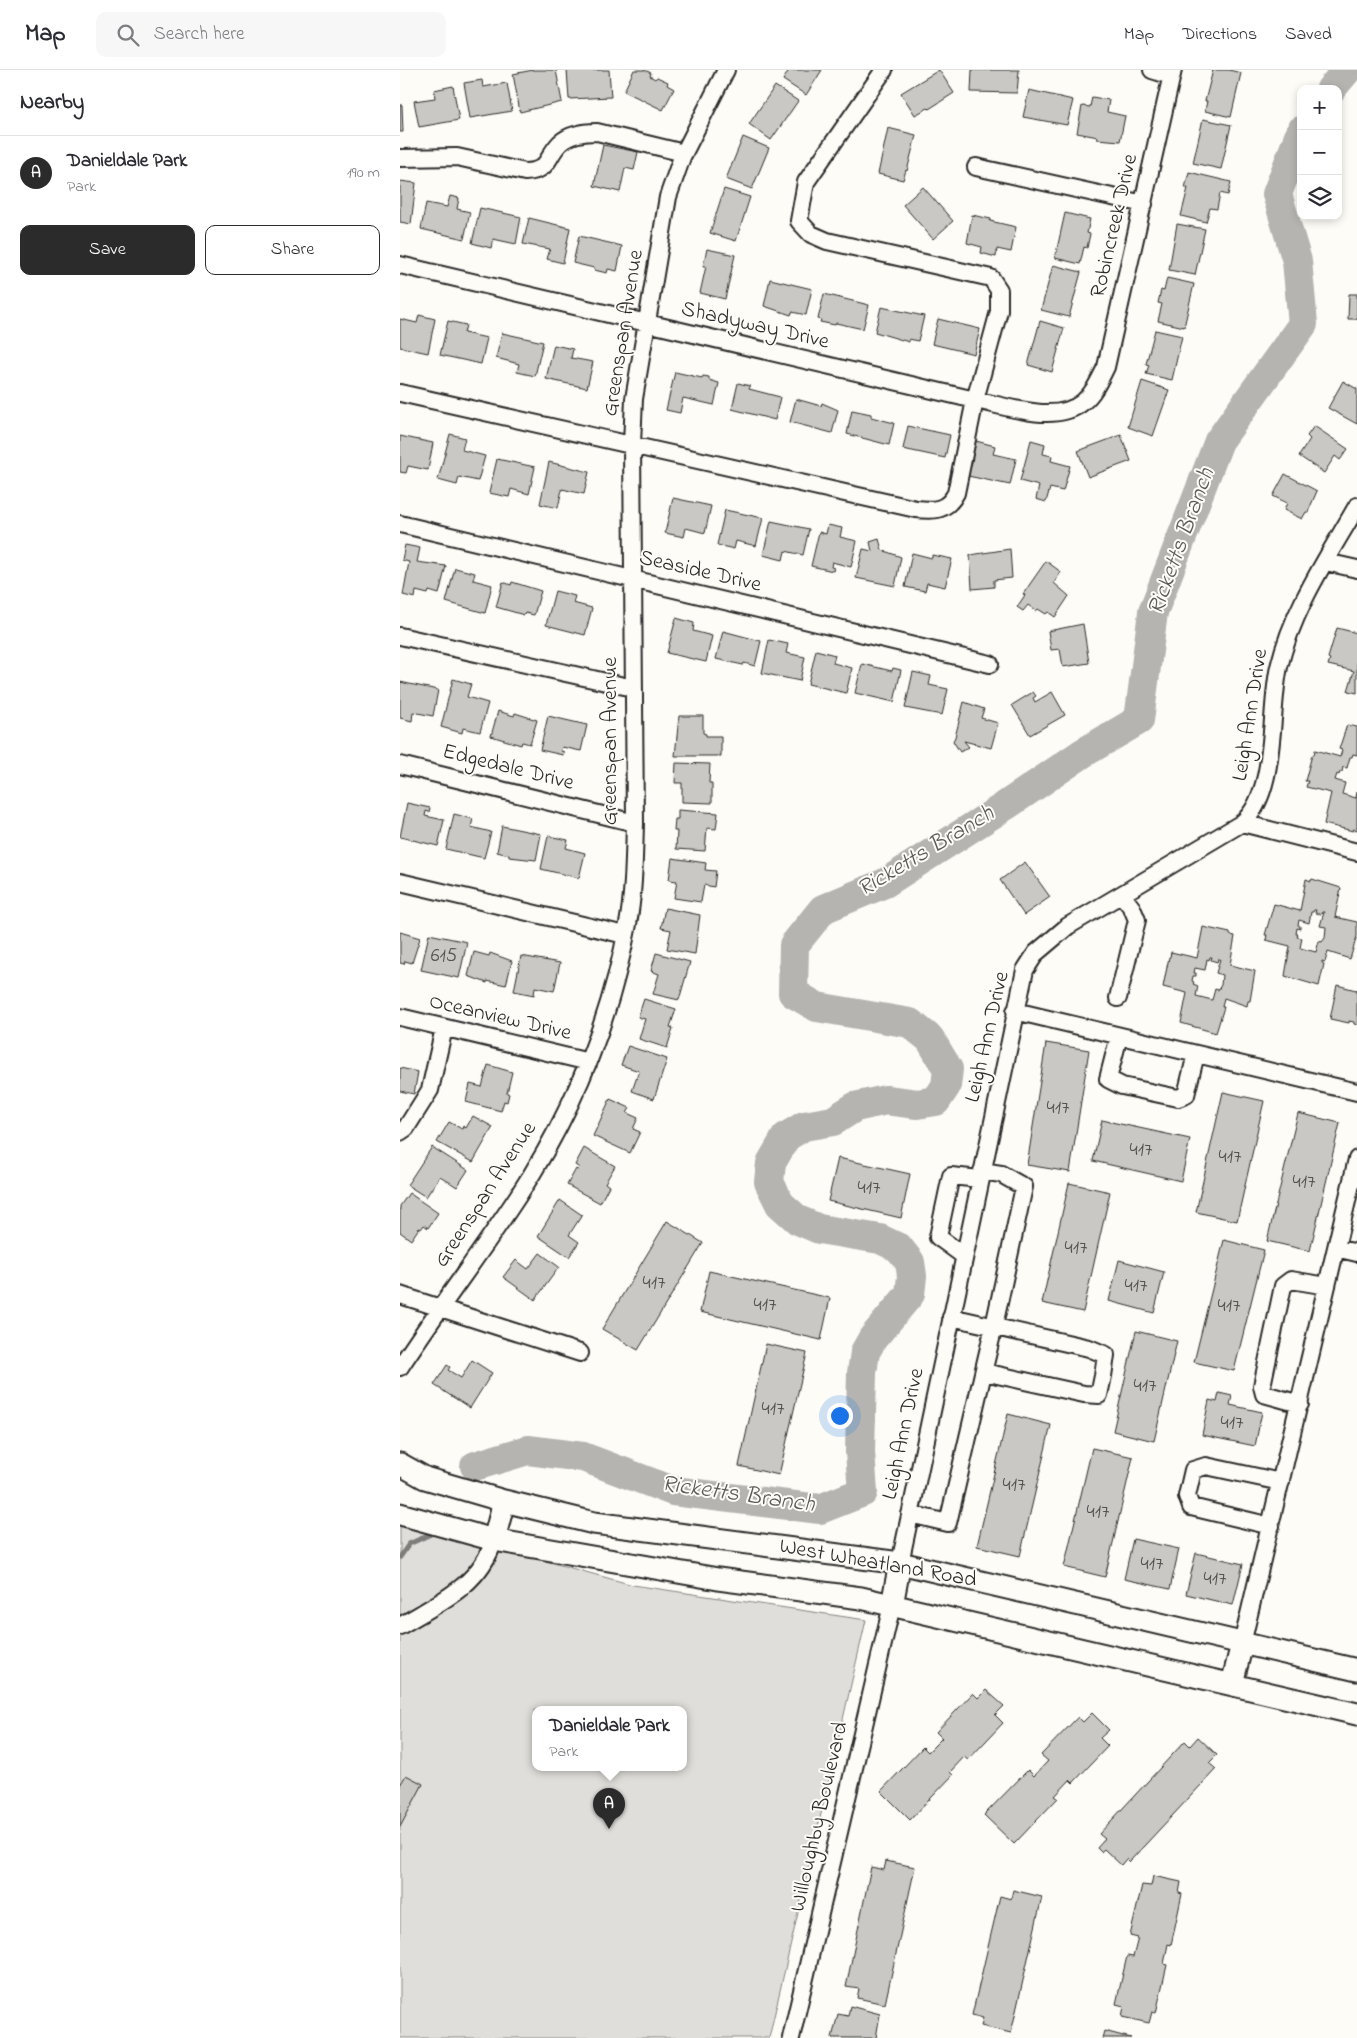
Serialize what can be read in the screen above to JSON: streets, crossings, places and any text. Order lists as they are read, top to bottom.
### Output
{
  "streets": {
    "main road": ["West Wheatland Road"],
    "street": [
      "Robincreek Drive",
      "Shadyway Drive",
      "Greenspan Avenue",
      "Seaside Drive",
      "Leigh Ann Drive",
      "Edgedale Drive",
      "Oceanview Drive",
      "Willoughby Boulevard"
    ]
  },
  "crossings": [
    ["Robincreek Drive", "Shadyway Drive"],
    ["Shadyway Drive", "Greenspan Avenue"],
    ["Greenspan Avenue", "Seaside Drive"],
    ["Greenspan Avenue", "Edgedale Drive"],
    ["Greenspan Avenue", "Oceanview Drive"],
    ["Leigh Ann Drive", "West Wheatland Road"],
    ["West Wheatland Road", "Willoughby Boulevard"]
  ],
  "water": ["Ricketts Branch"],
  "house_numbers": [
    "615",
    "417",
    "417",
    "417",
    "417",
    "417",
    "417",
    "417",
    "417",
    "417",
    "417",
    "417",
    "417",
    "417",
    "417",
    "417",
    "417",
    "417"
  ],
  "page": {
    "header": "Map",
    "search": "Search here",
    "nav": ["Map", "Directions", "Saved"],
    "heading": "Nearby",
    "map_buttons": ["+", "−"],
    "list": [
      {
        "mark": "A",
        "name": "Danieldale Park",
        "note": "Park",
        "value": "190 m"
      }
    ],
    "buttons": ["Save", "Share"],
    "popup": ["Danieldale Park", "Park"],
    "pins": "A"
  }
}
